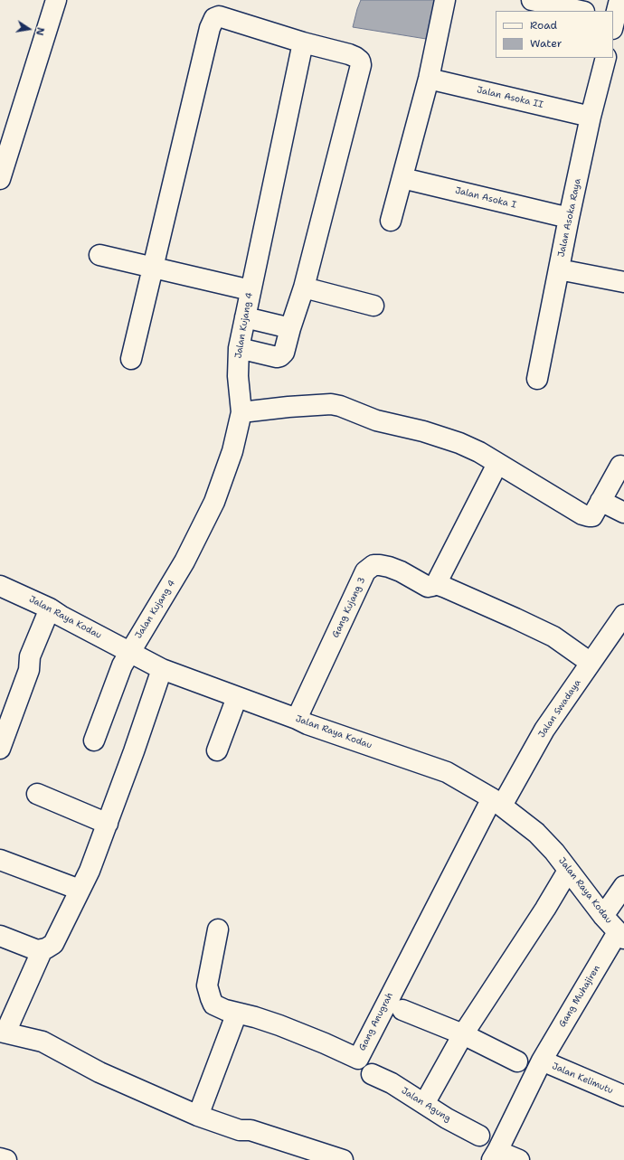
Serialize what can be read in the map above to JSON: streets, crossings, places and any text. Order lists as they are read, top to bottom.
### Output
{
  "streets": {
    "street": [
      "Jalan Asoka II",
      "Jalan Asoka I",
      "Jalan Asoka Raya",
      "Jalan Kujang 4",
      "Gang Kujang 3",
      "Jalan Raya Kodau",
      "Jalan Swadaya",
      "Gang Muhajiren",
      "Gang Anugrah",
      "Jalan Kelimutu",
      "Jalan Agung"
    ]
  },
  "crossings": [
    ["Jalan Asoka II", "Jalan Asoka Raya"],
    ["Jalan Asoka I", "Jalan Asoka Raya"],
    ["Jalan Kujang 4", "Jalan Raya Kodau"],
    ["Gang Kujang 3", "Jalan Raya Kodau"],
    ["Jalan Raya Kodau", "Jalan Swadaya"],
    ["Jalan Raya Kodau", "Gang Muhajiren"],
    ["Jalan Raya Kodau", "Gang Anugrah"],
    ["Jalan Swadaya", "Gang Anugrah"],
    ["Gang Muhajiren", "Jalan Kelimutu"]
  ],
  "legend": ["Road", "Water"],
  "north": "right"
}
